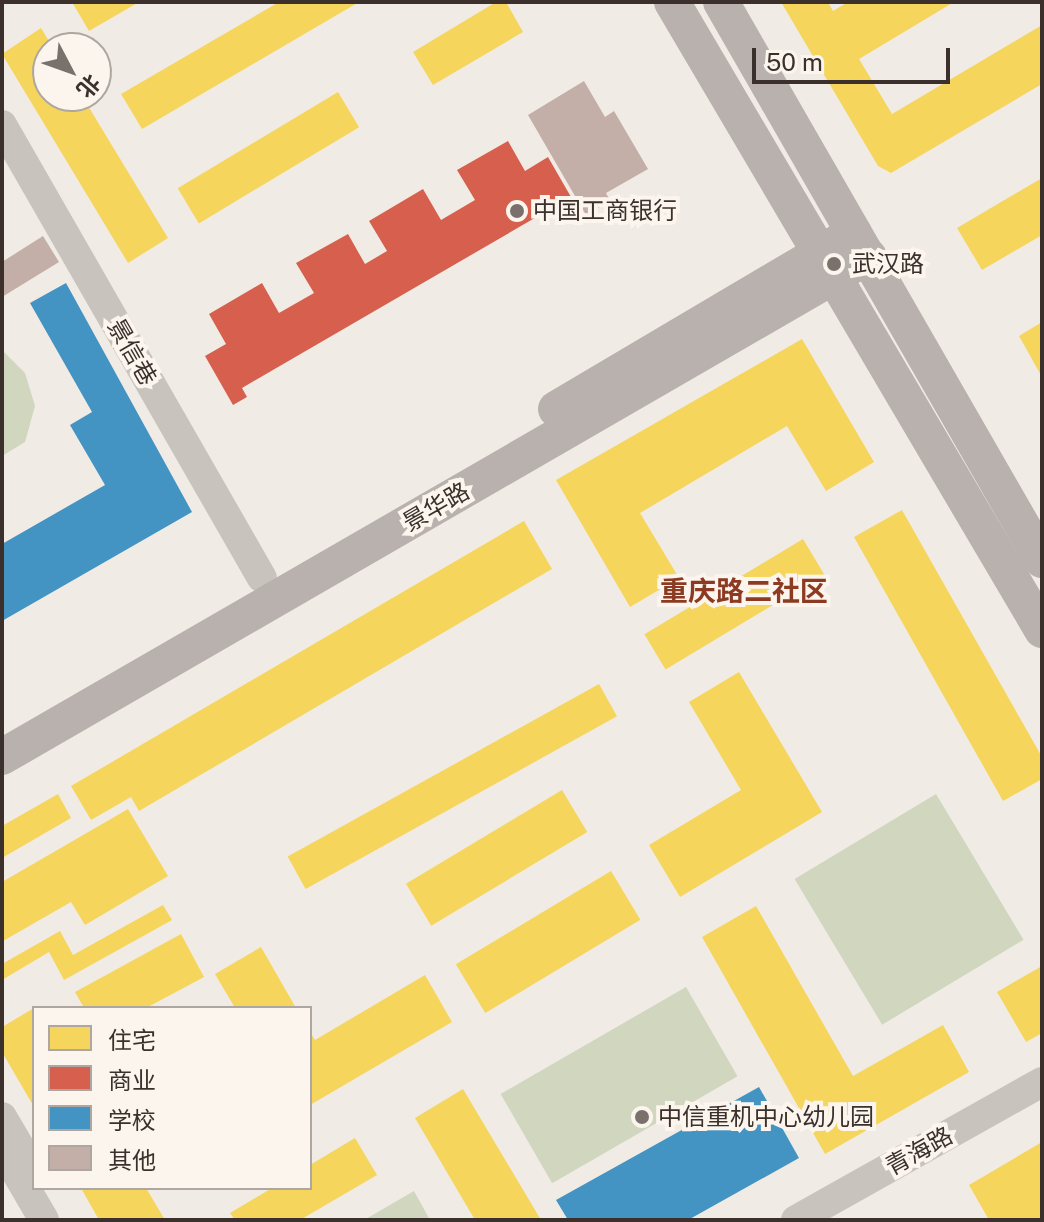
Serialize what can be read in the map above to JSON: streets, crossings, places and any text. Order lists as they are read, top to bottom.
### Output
{
  "streets": {
    "main road": ["景华路"],
    "street": ["景信巷", "青海路"]
  },
  "crossings": [
    ["景信巷", "景华路"]
  ],
  "districts": ["重庆路二社区"],
  "places": ["中国工商银行", "武汉路", "中信重机中心幼儿园"],
  "legend": [
    "住宅",
    "商业",
    "学校",
    "其他"
  ],
  "scale_bar": "50 m",
  "north": "bottom right"
}
